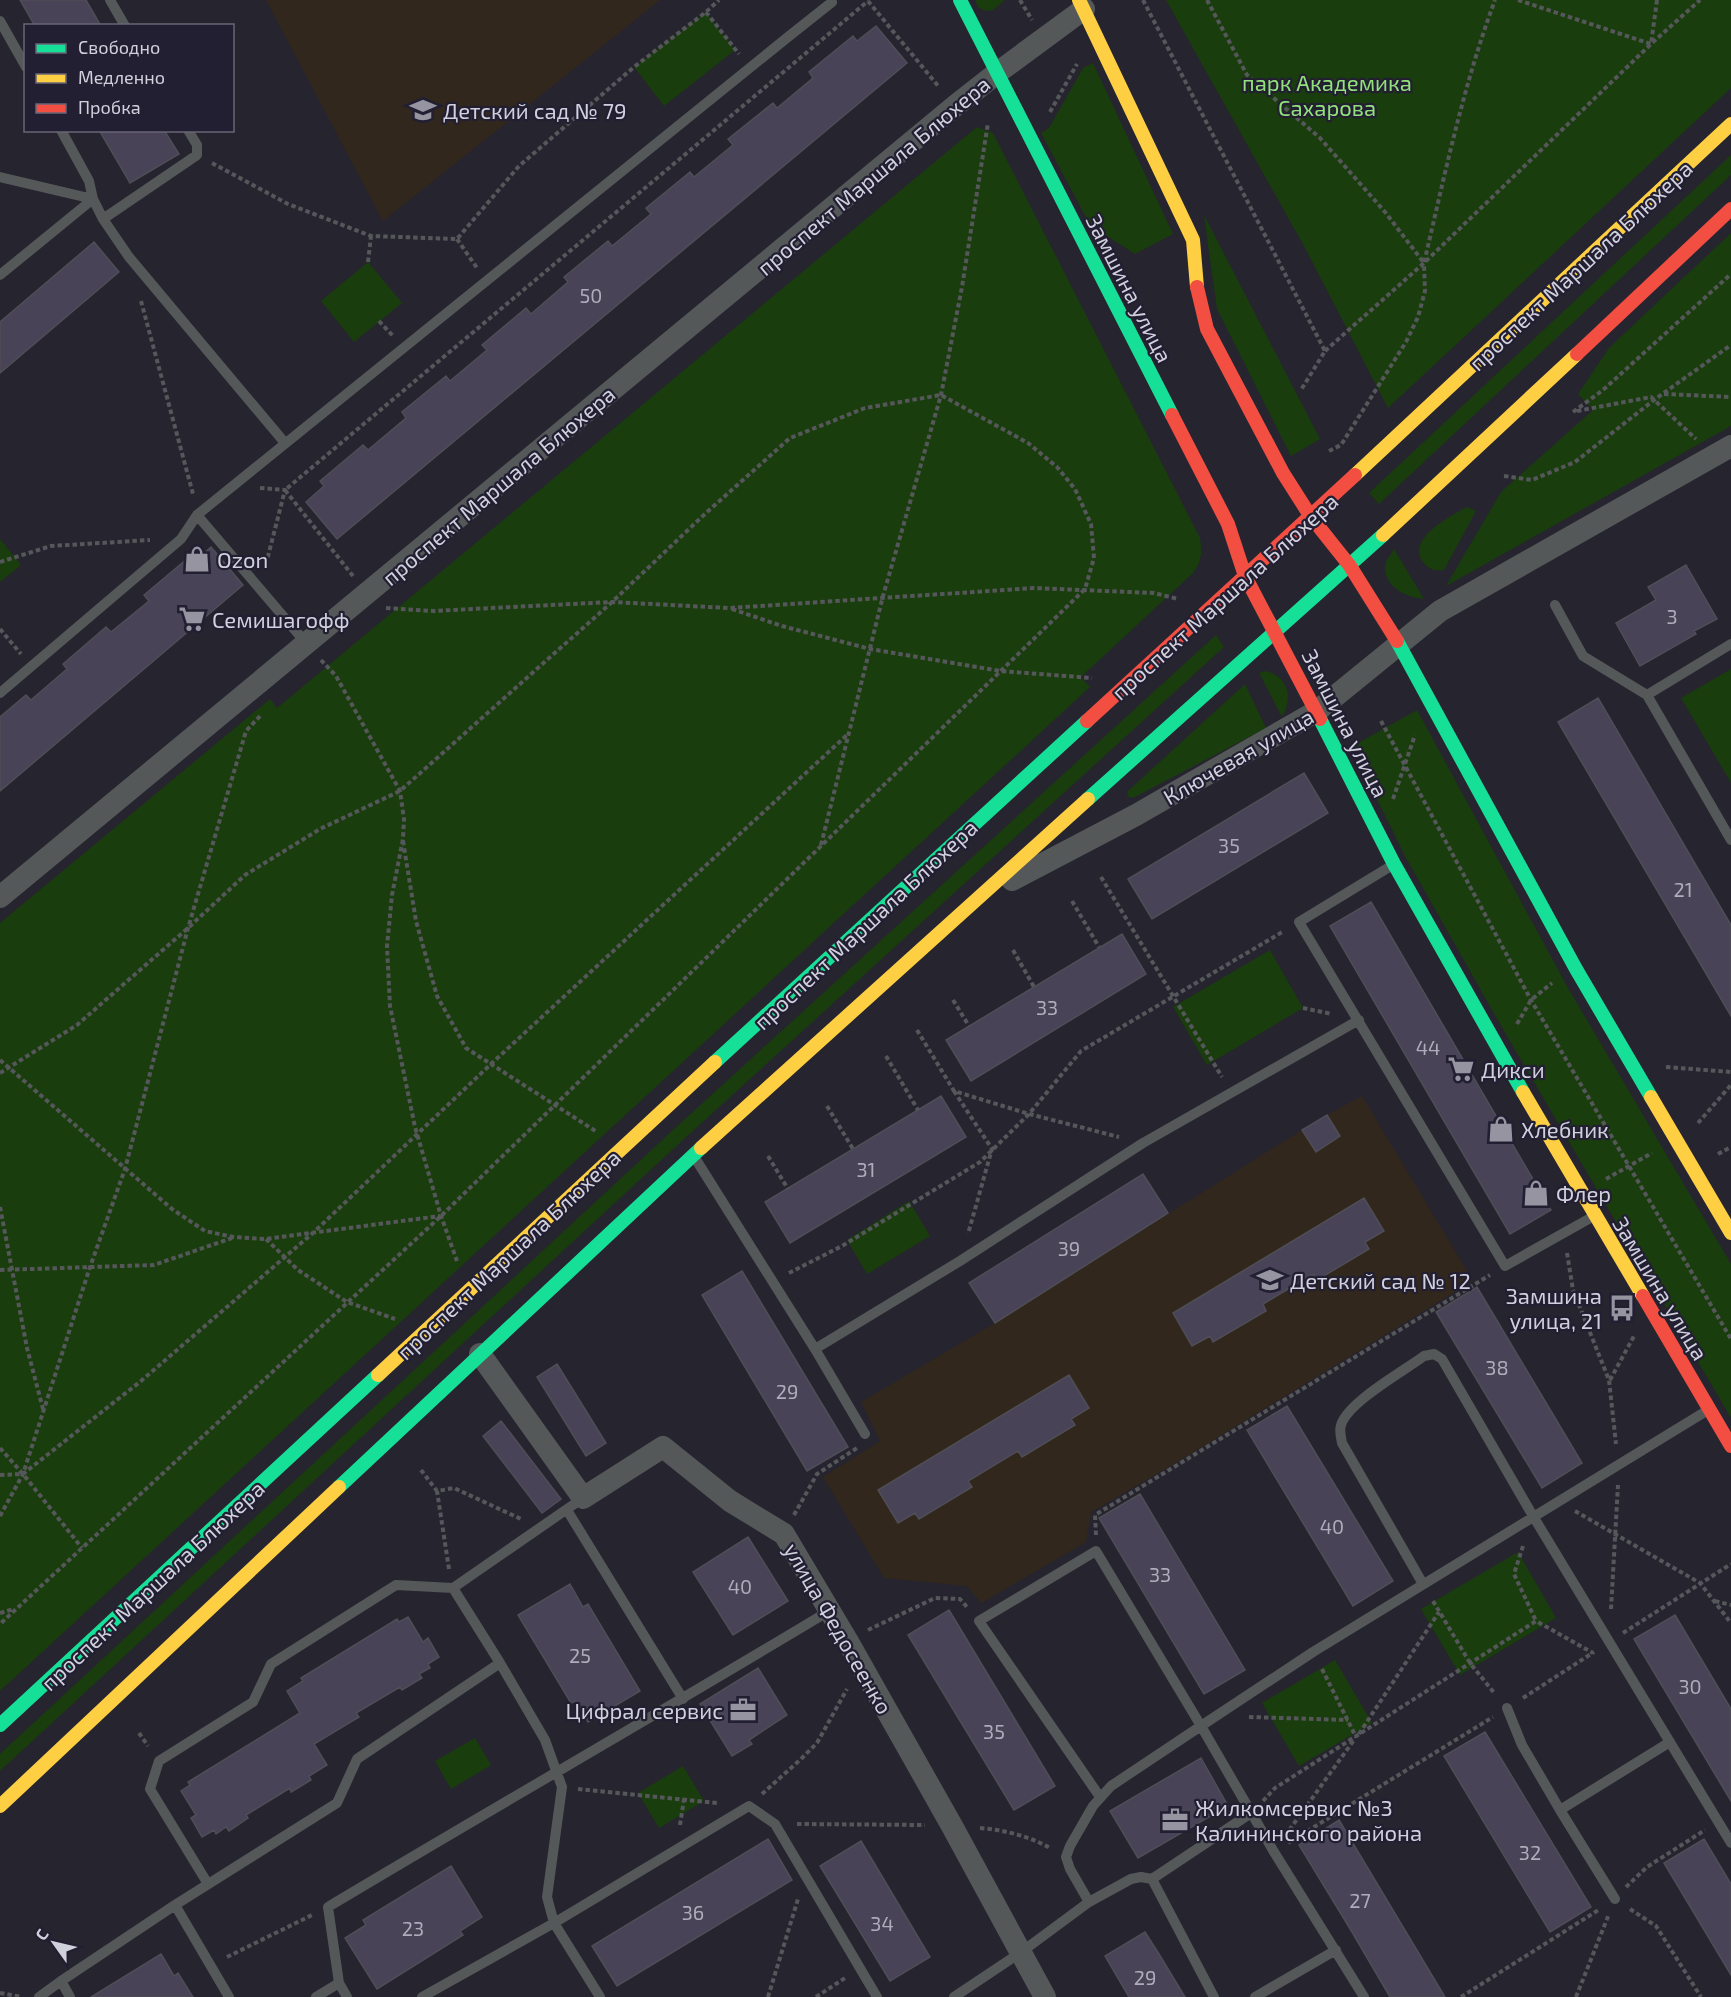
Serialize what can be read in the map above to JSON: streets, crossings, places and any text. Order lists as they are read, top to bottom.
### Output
{
  "streets": {
    "main road": ["проспект Маршала Блюхера", "Замшина улица"],
    "street": ["Ключевая улица", "улица Федосеенко"]
  },
  "crossings": [
    ["проспект Маршала Блюхера", "Замшина улица"],
    ["Замшина улица", "Ключевая улица"]
  ],
  "parks": ["парк Академика Сахарова"],
  "places": {
    "school or university": ["Детский сад № 79", "Детский сад № 12"],
    "shop": ["Ozon", "Хлебник", "Флер"],
    "supermarket": ["Семишагофф", "Дикси"],
    "bus stop": ["Замшина улица, 21"],
    "office": ["Цифрал сервис", "Жилкомсервис №3 Калининского района"]
  },
  "house_numbers": [
    "50",
    "3",
    "35",
    "21",
    "33",
    "44",
    "31",
    "39",
    "38",
    "29",
    "40",
    "33",
    "40",
    "25",
    "30",
    "35",
    "32",
    "27",
    "36",
    "34",
    "23",
    "29"
  ],
  "legend": ["Свободно", "Медленно", "Пробка"],
  "north": "top left"
}
